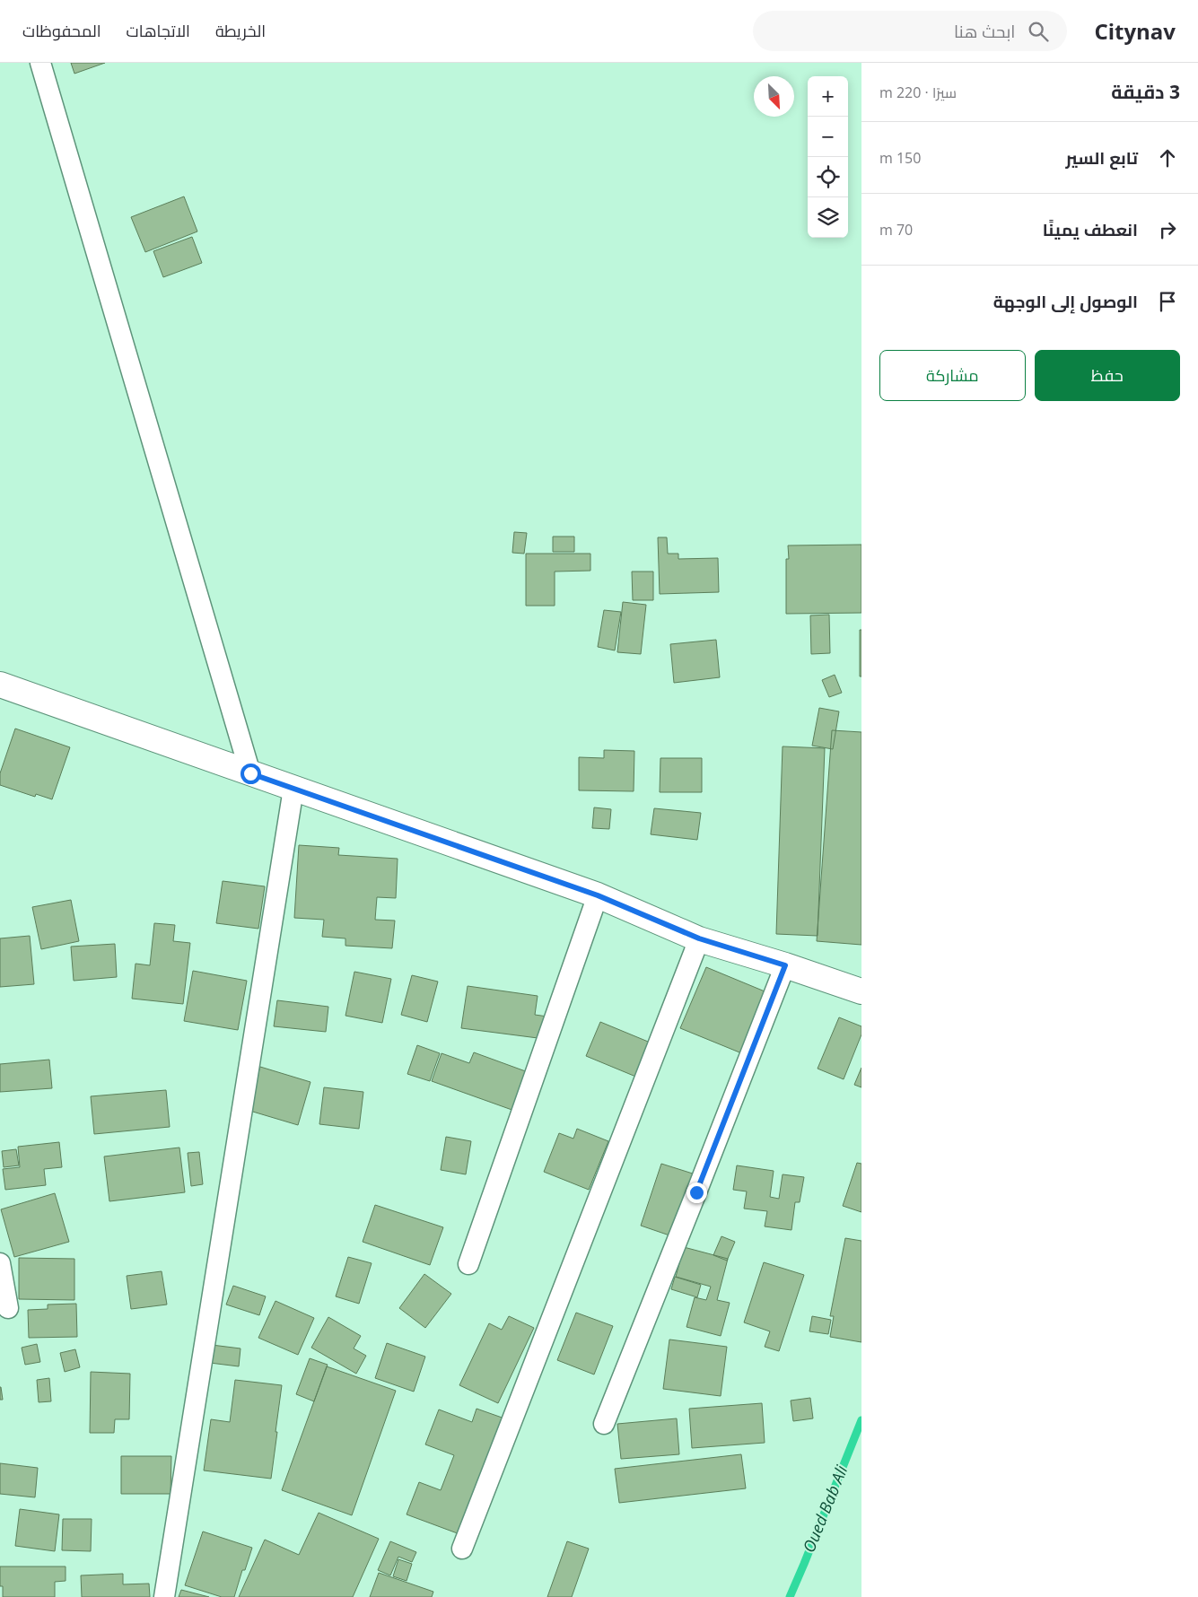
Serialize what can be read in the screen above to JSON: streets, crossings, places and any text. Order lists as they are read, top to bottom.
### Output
{
  "water": ["Oued Bab Ali"],
  "north": "bottom right",
  "page": {
    "header": "Citynav",
    "search": "ابحث هنا",
    "nav": ["الخريطة", "الاتجاهات", "المحفوظات"],
    "heading": ["3 دقيقة", "سيرًا · 220 m"],
    "map_buttons": ["+", "−"],
    "list": [
      ["تابع السير", "150 m"],
      ["انعطف يمينًا", "70 m"],
      "الوصول إلى الوجهة"
    ],
    "buttons": ["حفظ", "مشاركة"]
  }
}
